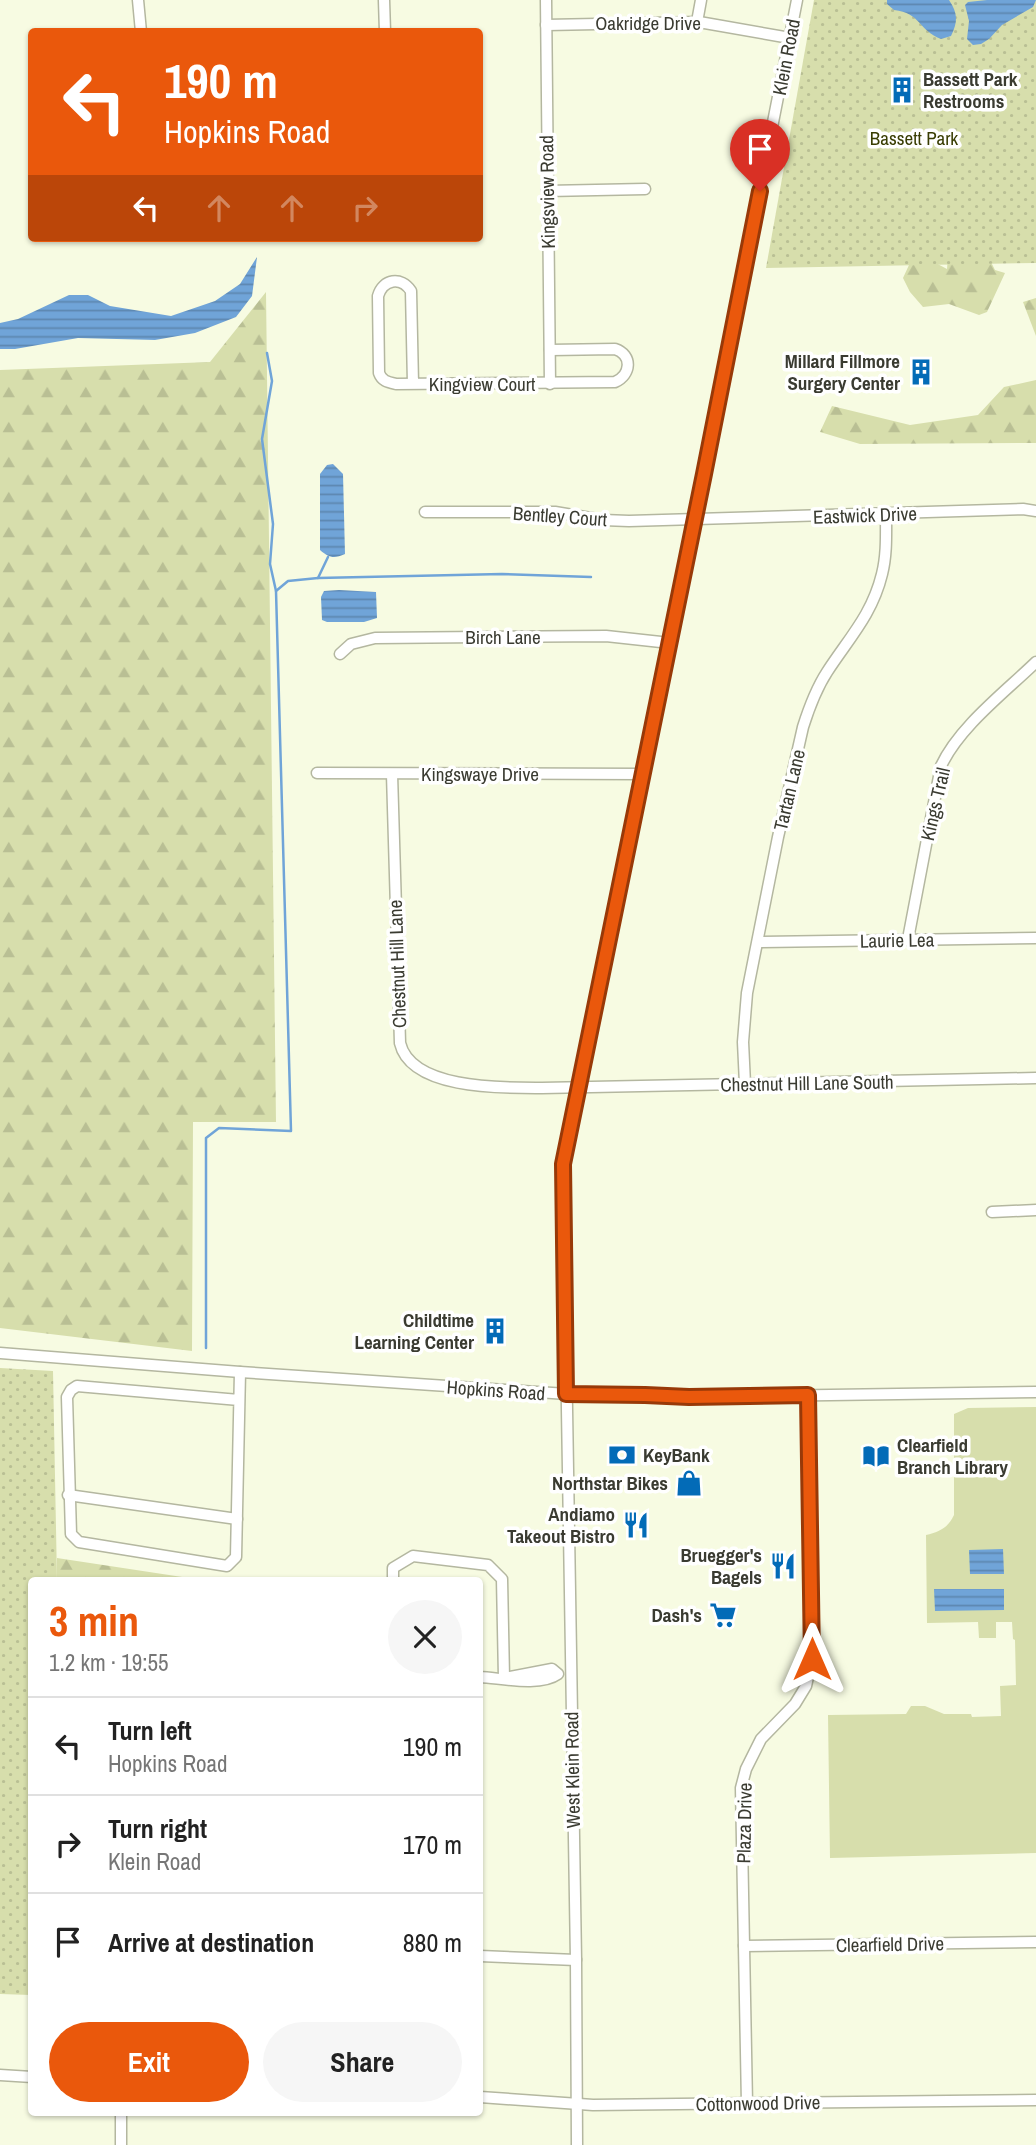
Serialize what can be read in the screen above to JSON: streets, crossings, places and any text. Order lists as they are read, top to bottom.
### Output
{
  "streets": {
    "street": [
      "Oakridge Drive",
      "Klein Road",
      "Kingsview Road",
      "Kingview Court",
      "Eastwick Drive",
      "Bentley Court",
      "Birch Lane",
      "Kingswaye Drive",
      "Tartan Lane",
      "Kings Trail",
      "Laurie Lea",
      "Chestnut Hill Lane",
      "Chestnut Hill Lane South",
      "Hopkins Road",
      "West Klein Road",
      "Plaza Drive",
      "Clearfield Drive",
      "Cottonwood Drive"
    ]
  },
  "crossings": [
    ["Oakridge Drive", "Klein Road"],
    ["Oakridge Drive", "Kingsview Road"],
    ["Klein Road", "Eastwick Drive"],
    ["Klein Road", "Bentley Court"],
    ["Klein Road", "Birch Lane"],
    ["Klein Road", "Kingswaye Drive"],
    ["Klein Road", "Chestnut Hill Lane"],
    ["Klein Road", "Chestnut Hill Lane South"],
    ["Klein Road", "Hopkins Road"],
    ["Klein Road", "West Klein Road"],
    ["Kingsview Road", "Kingview Court"],
    ["Eastwick Drive", "Bentley Court"],
    ["Eastwick Drive", "Tartan Lane"],
    ["Kingswaye Drive", "Chestnut Hill Lane"],
    ["Tartan Lane", "Laurie Lea"],
    ["Tartan Lane", "Chestnut Hill Lane South"],
    ["Kings Trail", "Laurie Lea"],
    ["Chestnut Hill Lane", "Chestnut Hill Lane South"],
    ["Hopkins Road", "West Klein Road"],
    ["Hopkins Road", "Plaza Drive"],
    ["West Klein Road", "Cottonwood Drive"],
    ["Plaza Drive", "Clearfield Drive"],
    ["Plaza Drive", "Cottonwood Drive"]
  ],
  "parks": ["Bassett Park"],
  "places": {
    "building": ["Bassett Park Restrooms", "Millard Fillmore Surgery Center", "Childtime Learning Center"],
    "bank": ["KeyBank"],
    "library": ["Clearfield Branch Library"],
    "shop": ["Northstar Bikes"],
    "restaurant": ["Andiamo Takeout Bistro", "Bruegger's Bagels"],
    "supermarket": ["Dash's"]
  },
  "page": {
    "turn": ["190 m", "Hopkins Road"],
    "heading": ["3 min", "1.2 km · 19:55"],
    "list": [
      {
        "name": "Turn left",
        "note": "Hopkins Road",
        "value": "190 m"
      },
      {
        "name": "Turn right",
        "note": "Klein Road",
        "value": "170 m"
      },
      {
        "name": "Arrive at destination",
        "value": "880 m"
      }
    ],
    "buttons": ["Exit", "Share"]
  }
}
